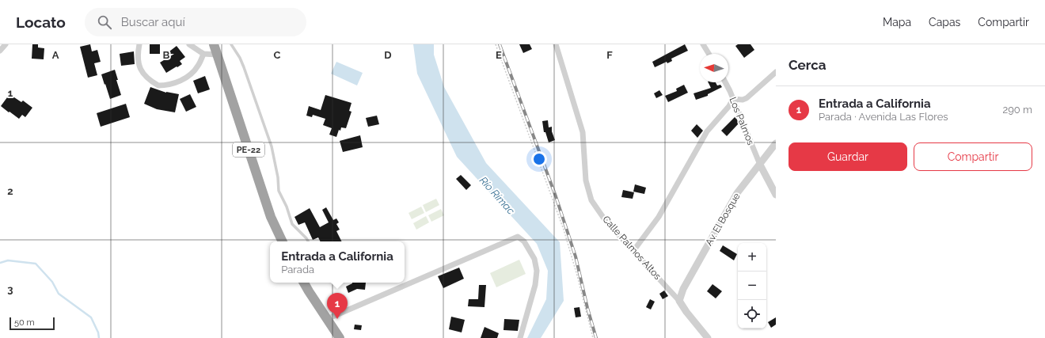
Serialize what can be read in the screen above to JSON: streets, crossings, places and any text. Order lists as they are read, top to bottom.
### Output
{
  "streets": {
    "highway": ["PE-22"],
    "street": ["Los Palmos", "Av. El Bosque", "Calle Palmos Altos"]
  },
  "crossings": [
    ["Los Palmos", "Av. El Bosque"],
    ["Av. El Bosque", "Calle Palmos Altos"]
  ],
  "water": ["Río Rímac"],
  "scale_bar": "50 m",
  "north": "left",
  "page": {
    "header": "Locato",
    "search": "Buscar aquí",
    "nav": ["Mapa", "Capas", "Compartir"],
    "heading": "Cerca",
    "list": [
      {
        "mark": "1",
        "name": "Entrada a California",
        "note": "Parada · Avenida Las Flores",
        "value": "290 m"
      }
    ],
    "buttons": ["Guardar", "Compartir"],
    "popup": ["Entrada a California", "Parada"],
    "map_buttons": ["+", "−"],
    "pins": "1",
    "scale": "50 m"
  },
  "grid": {
    "columns": [
      "A",
      "B",
      "C",
      "D",
      "E",
      "F"
    ],
    "rows": ["1", "2", "3"]
  }
}
